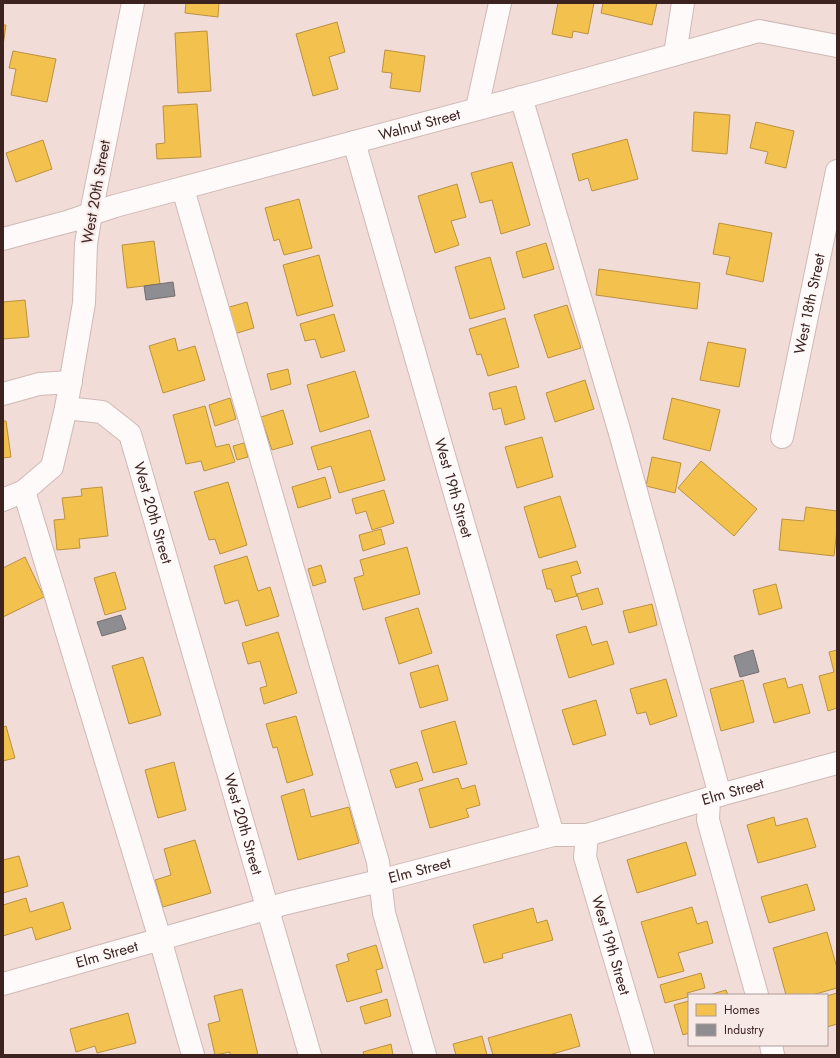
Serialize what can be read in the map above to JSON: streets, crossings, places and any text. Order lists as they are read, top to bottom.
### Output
{
  "streets": {
    "street": [
      "Walnut Street",
      "West 20th Street",
      "West 18th Street",
      "West 19th Street",
      "Elm Street"
    ]
  },
  "crossings": [
    ["Walnut Street", "West 20th Street"],
    ["Walnut Street", "West 19th Street"],
    ["West 20th Street", "Elm Street"],
    ["West 19th Street", "Elm Street"]
  ],
  "legend": ["Homes", "Industry"]
}
